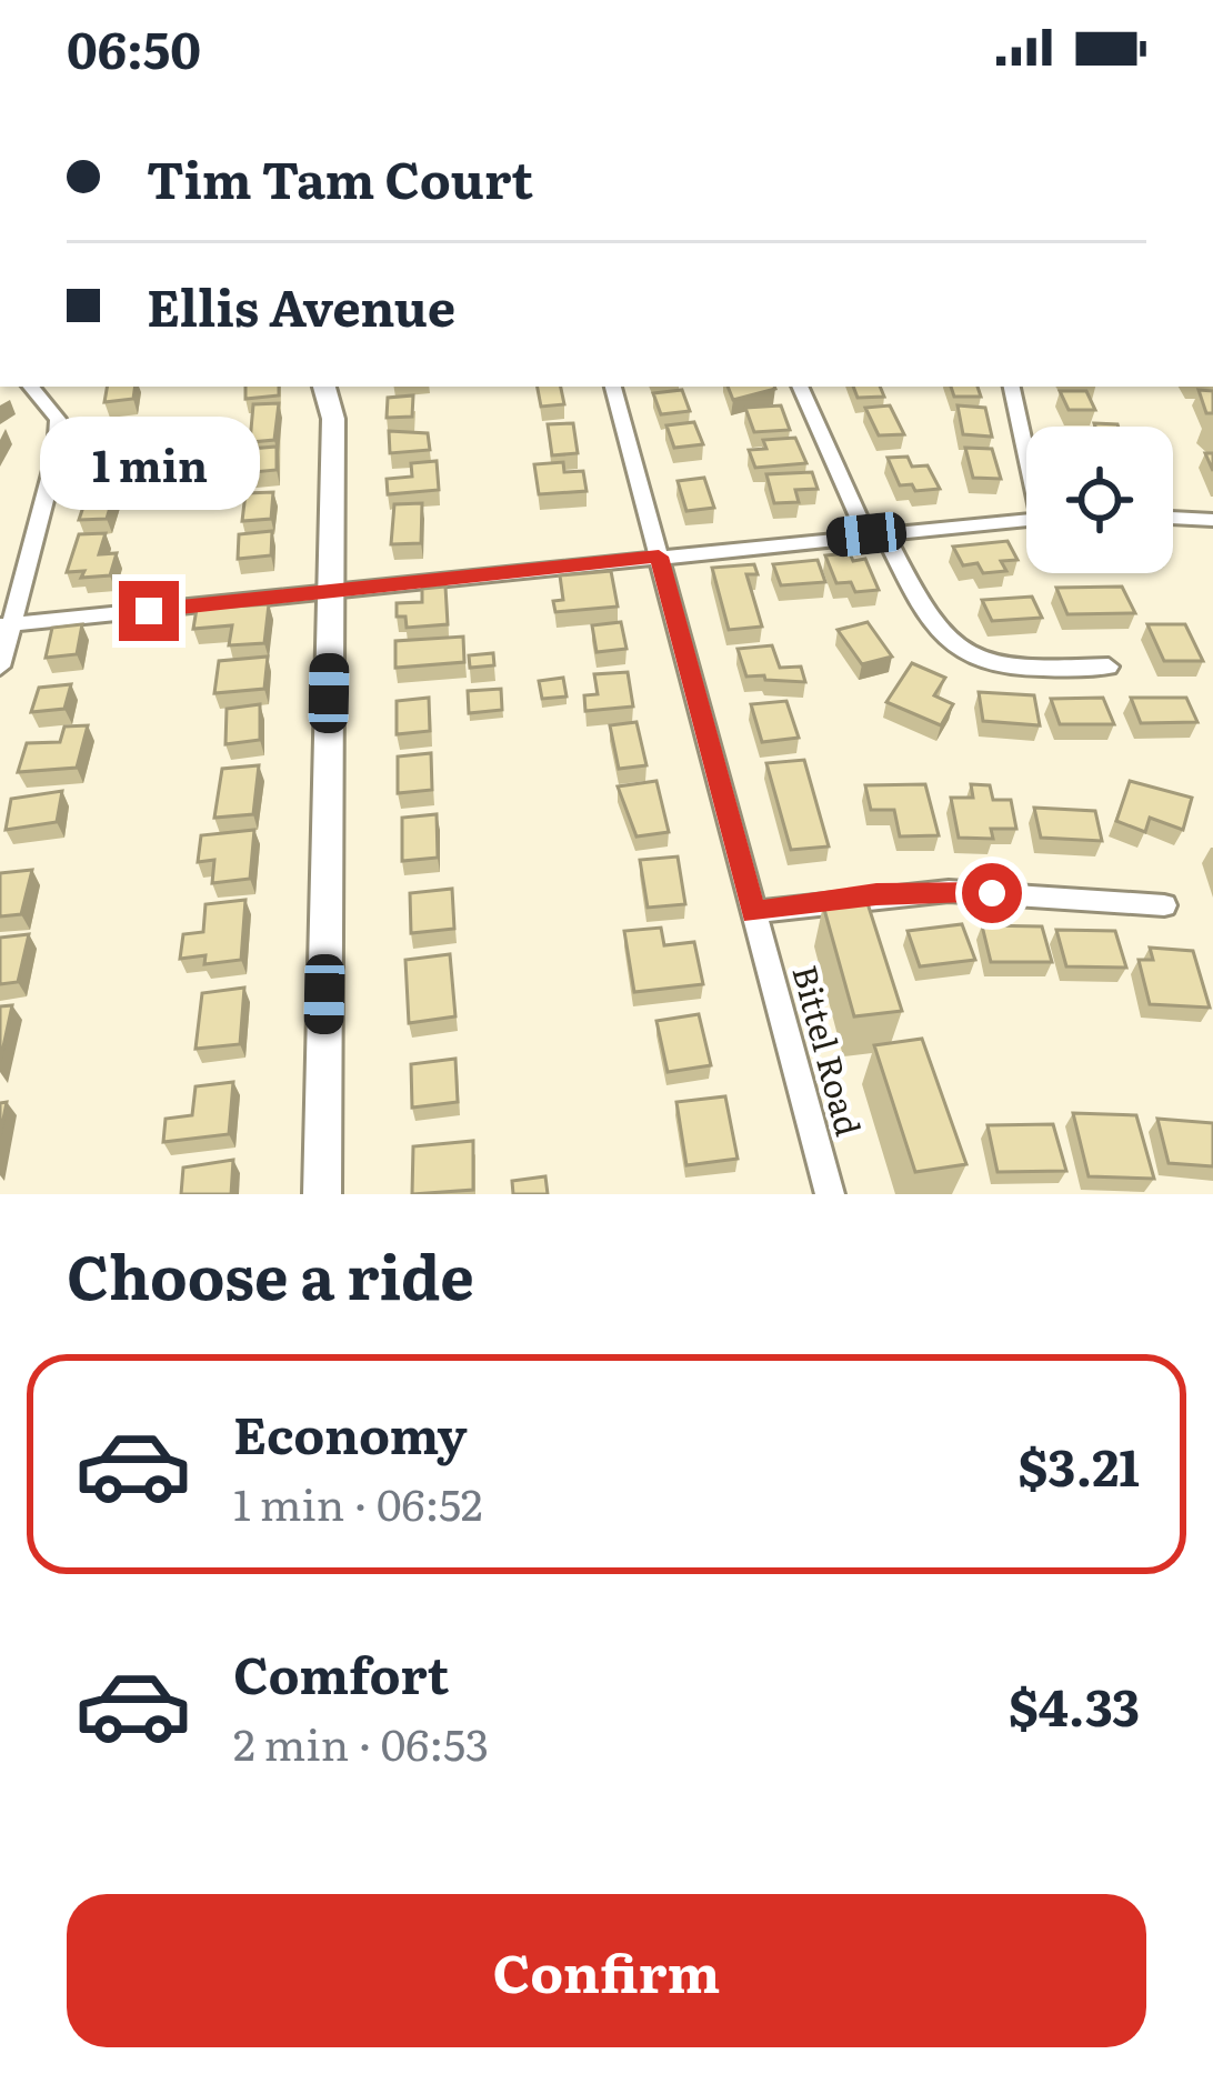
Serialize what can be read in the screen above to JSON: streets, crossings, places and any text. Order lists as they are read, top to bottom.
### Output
{
  "streets": {
    "street": ["Bittel Road"]
  },
  "page": {
    "status": "06:50",
    "banner": ["Tim Tam Court", "Ellis Avenue"],
    "bubble": "1 min",
    "heading": "Choose a ride",
    "list": [
      {
        "name": "Economy",
        "note": "1 min · 06:52",
        "value": "$3.21"
      },
      {
        "name": "Comfort",
        "note": "2 min · 06:53",
        "value": "$4.33"
      }
    ],
    "buttons": "Confirm"
  }
}
